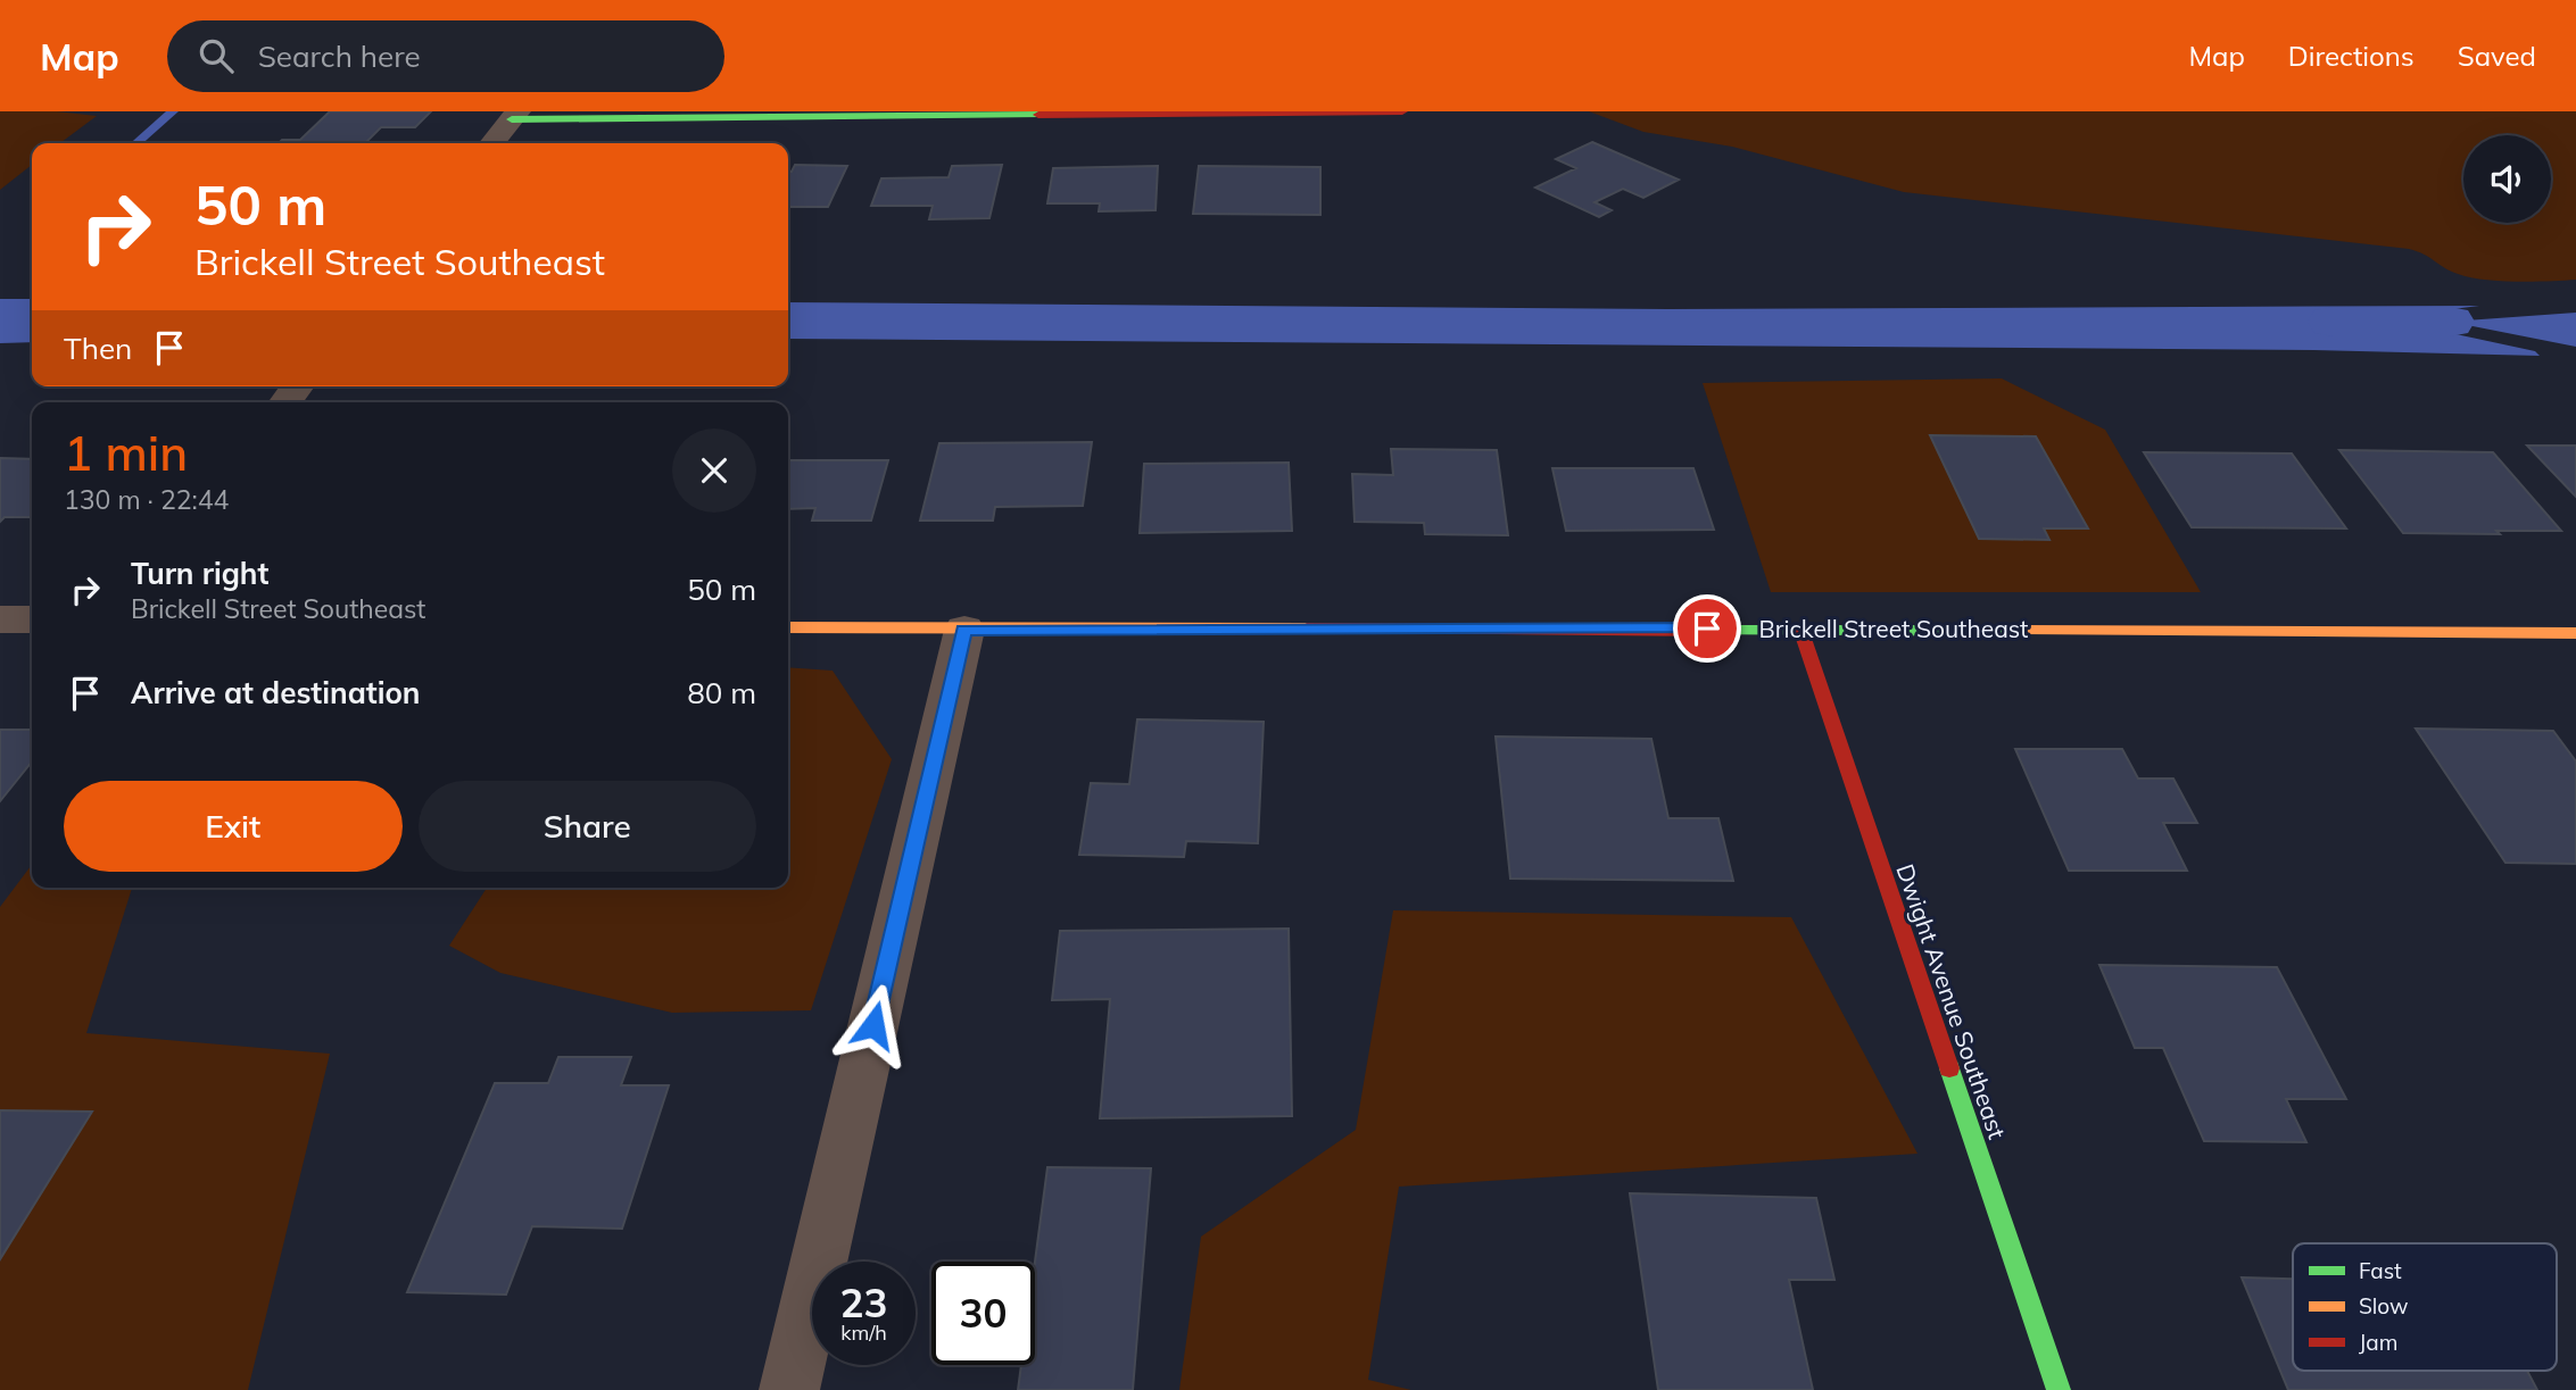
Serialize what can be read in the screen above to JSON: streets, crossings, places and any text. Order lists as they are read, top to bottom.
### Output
{
  "streets": {
    "street": ["Brickell Street Southeast", "Dwight Avenue Southeast"]
  },
  "crossings": [
    ["Brickell Street Southeast", "Dwight Avenue Southeast"]
  ],
  "legend": ["Fast", "Slow", "Jam"],
  "page": {
    "header": "Map",
    "search": "Search here",
    "nav": ["Map", "Directions", "Saved"],
    "turn": ["50 m", "Brickell Street Southeast"],
    "then": "Then",
    "heading": ["1 min", "130 m · 22:44"],
    "list": [
      {
        "name": "Turn right",
        "note": "Brickell Street Southeast",
        "value": "50 m"
      },
      {
        "name": "Arrive at destination",
        "value": "80 m"
      }
    ],
    "buttons": ["Exit", "Share"],
    "speed": "23 km/h",
    "limit": "30"
  }
}
